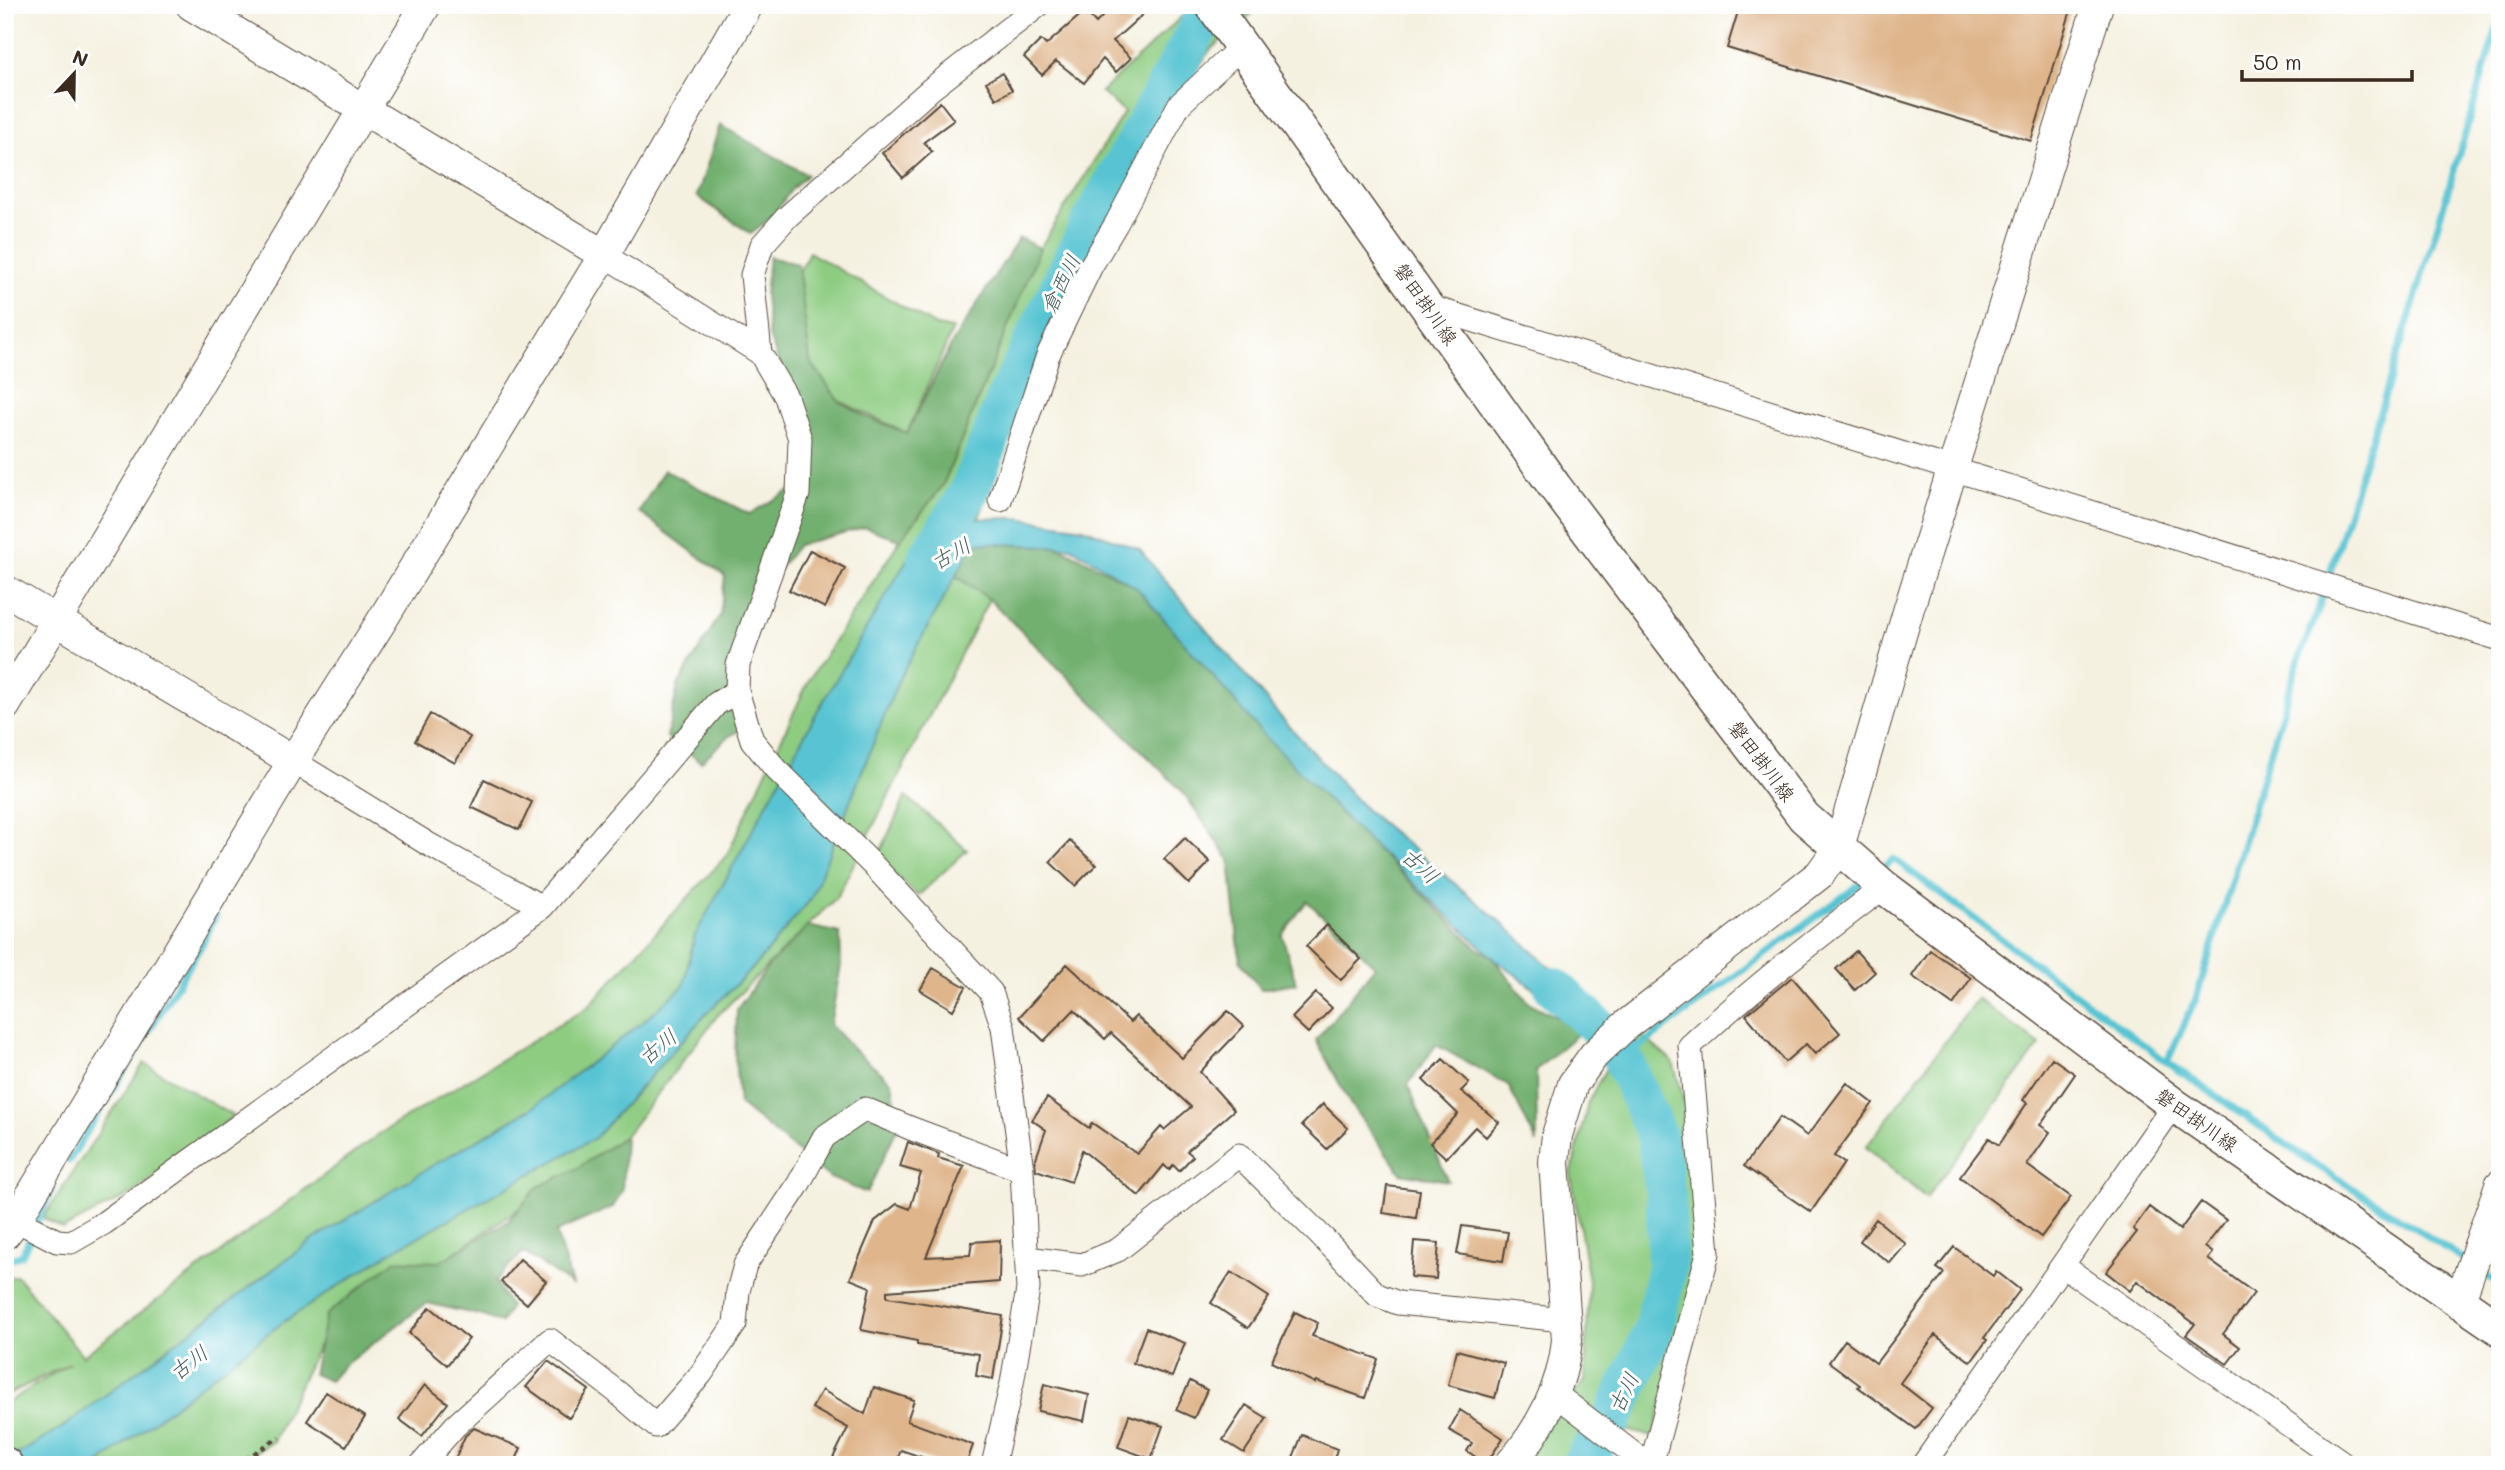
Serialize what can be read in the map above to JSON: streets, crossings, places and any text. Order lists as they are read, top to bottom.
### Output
{
  "streets": {
    "main road": ["磐田掛川線"]
  },
  "water": ["倉西川", "古川"],
  "scale_bar": "50 m",
  "north": "top"
}
